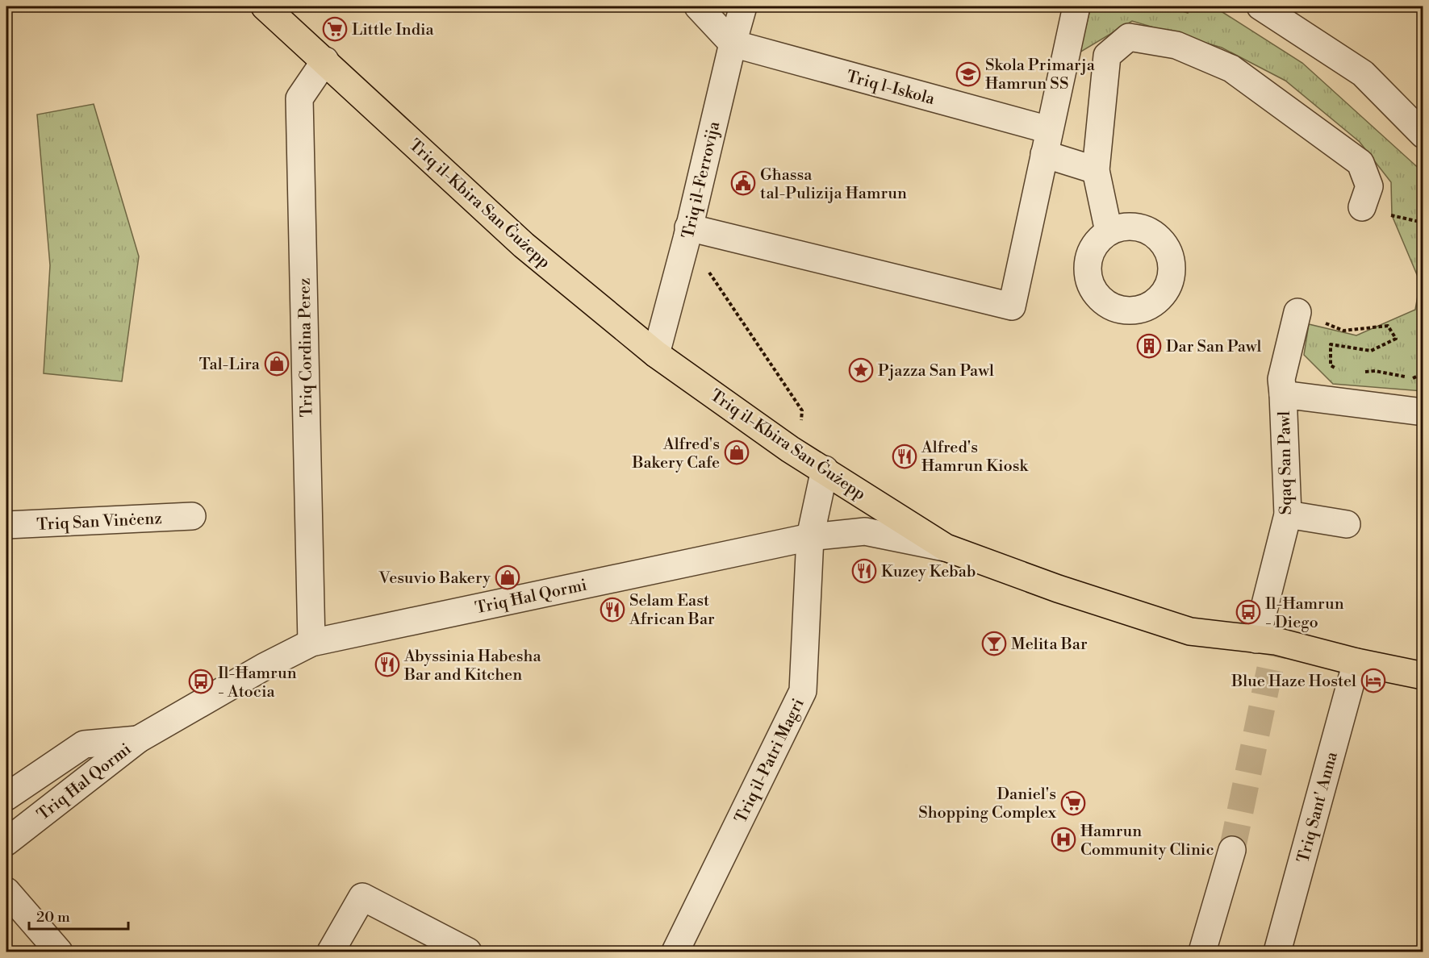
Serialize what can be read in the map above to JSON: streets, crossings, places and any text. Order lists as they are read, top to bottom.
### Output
{
  "streets": {
    "main road": ["Triq il-Kbira San Ġużepp"],
    "street": [
      "Triq l-Iskola",
      "Triq il-Ferrovija",
      "Triq Cordina Perez",
      "Sqaq San Pawl",
      "Triq San Vinċenz",
      "Triq Ħal Qormi",
      "Triq il-Patri Magri",
      "Triq Sant' Anna"
    ]
  },
  "crossings": [
    ["Triq l-Iskola", "Triq il-Ferrovija"],
    ["Triq il-Ferrovija", "Triq il-Kbira San Ġużepp"],
    ["Triq il-Kbira San Ġużepp", "Triq Cordina Perez"],
    ["Triq il-Kbira San Ġużepp", "Sqaq San Pawl"],
    ["Triq il-Kbira San Ġużepp", "Triq Ħal Qormi"],
    ["Triq il-Kbira San Ġużepp", "Triq il-Patri Magri"],
    ["Triq il-Kbira San Ġużepp", "Triq Sant' Anna"],
    ["Triq Cordina Perez", "Triq Ħal Qormi"],
    ["Triq Ħal Qormi", "Triq il-Patri Magri"]
  ],
  "places": {
    "supermarket": ["Little India", "Daniel's Shopping Complex"],
    "school or university": ["Skola Primarja Ħamrun SS"],
    "public building": ["Għassa tal-Pulizija Ħamrun"],
    "building": ["Dar San Pawl"],
    "shop": ["Tal-Lira", "Alfred's Bakery Cafe", "Vesuvio Bakery"],
    "place": ["Pjazza San Pawl"],
    "restaurant": [
      "Alfred's Ħamrun Kiosk",
      "Kuzey Kebab",
      "Selam East African Bar",
      "Abyssinia Habesha Bar and Kitchen"
    ],
    "bus stop": ["Il-Ħamrun - Diego", "Il-Ħamrun - Atocia"],
    "bar": ["Melita Bar"],
    "hotel": ["Blue Haze Hostel"],
    "hospital": ["Ħamrun Community Clinic"]
  },
  "scale_bar": "20 m"
}
